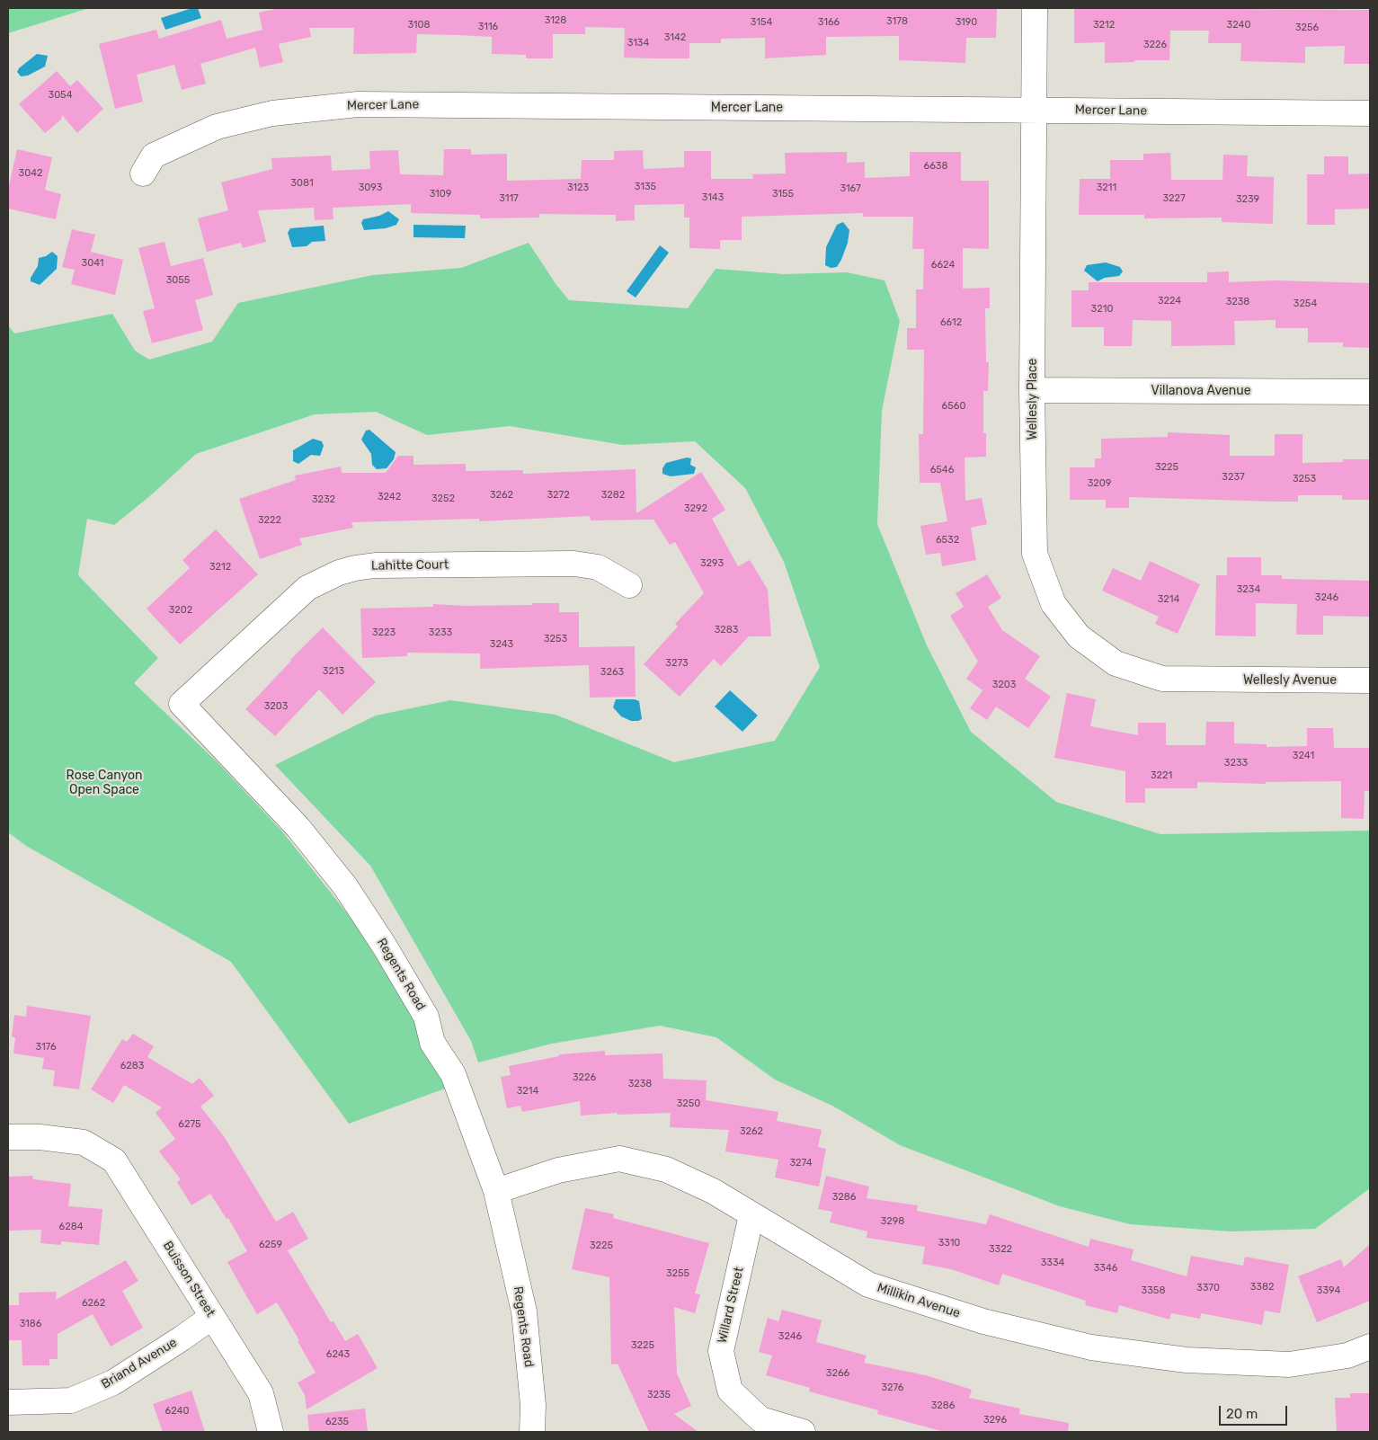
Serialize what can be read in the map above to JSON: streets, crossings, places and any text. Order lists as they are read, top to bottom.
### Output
{
  "streets": {
    "street": [
      "Mercer Lane",
      "Villanova Avenue",
      "Wellesly Place",
      "Lahitte Court",
      "Wellesly Avenue",
      "Regents Road",
      "Buisson Street",
      "Millikin Avenue",
      "Willard Street",
      "Briand Avenue"
    ]
  },
  "crossings": [
    ["Mercer Lane", "Wellesly Place"],
    ["Villanova Avenue", "Wellesly Place"],
    ["Wellesly Place", "Wellesly Avenue"],
    ["Lahitte Court", "Regents Road"],
    ["Regents Road", "Millikin Avenue"],
    ["Buisson Street", "Briand Avenue"],
    ["Millikin Avenue", "Willard Street"]
  ],
  "parks": ["Rose Canyon Open Space"],
  "house_numbers": [
    "3128",
    "3178",
    "3154",
    "3166",
    "3190",
    "3108",
    "3212",
    "3240",
    "3116",
    "3256",
    "3142",
    "3134",
    "3226",
    "3054",
    "6638",
    "3042",
    "3081",
    "3135",
    "3093",
    "3123",
    "3211",
    "3167",
    "3109",
    "3155",
    "3143",
    "3117",
    "3227",
    "3239",
    "3041",
    "6624",
    "3055",
    "3224",
    "3238",
    "3254",
    "3210",
    "6612",
    "6560",
    "3225",
    "6546",
    "3237",
    "3253",
    "3209",
    "3262",
    "3272",
    "3282",
    "3242",
    "3252",
    "3232",
    "3292",
    "3222",
    "6532",
    "3293",
    "3212",
    "3234",
    "3246",
    "3214",
    "3202",
    "3283",
    "3223",
    "3233",
    "3253",
    "3243",
    "3273",
    "3213",
    "3263",
    "3203",
    "3203",
    "3241",
    "3233",
    "3221",
    "3176",
    "6283",
    "3226",
    "3238",
    "3214",
    "3250",
    "6275",
    "3262",
    "3274",
    "3286",
    "3298",
    "6284",
    "3310",
    "6259",
    "3225",
    "3322",
    "3334",
    "3346",
    "3255",
    "3382",
    "3370",
    "3358",
    "3394",
    "6262",
    "3186",
    "3246",
    "3225",
    "6243",
    "3266",
    "3276",
    "3235",
    "3286",
    "6240",
    "3296",
    "6235"
  ],
  "scale_bar": "20 m"
}
